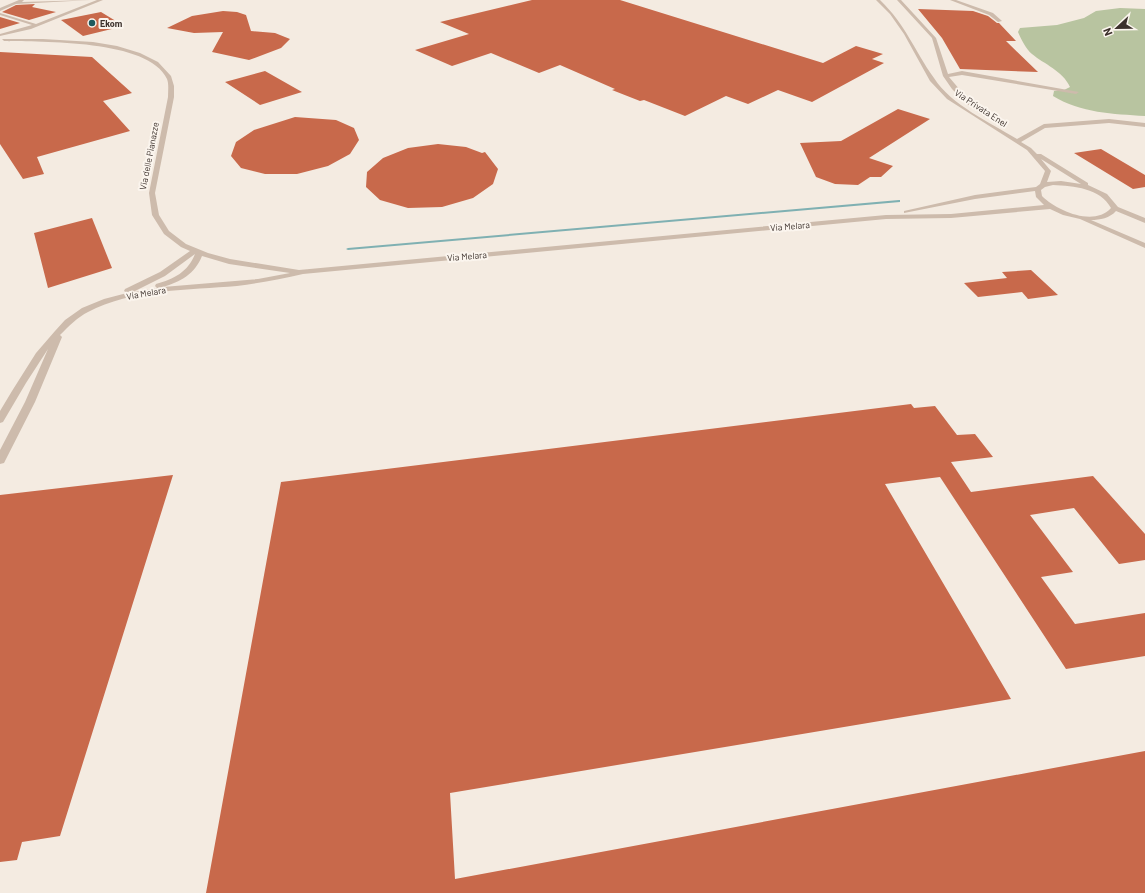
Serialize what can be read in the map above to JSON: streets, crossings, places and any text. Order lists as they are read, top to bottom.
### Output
{
  "streets": {
    "street": ["Via Privata Enel", "Via delle Pianazze", "Via Melara"]
  },
  "crossings": [
    ["Via delle Pianazze", "Via Melara"]
  ],
  "places": ["Ekom"],
  "north": "left"
}
